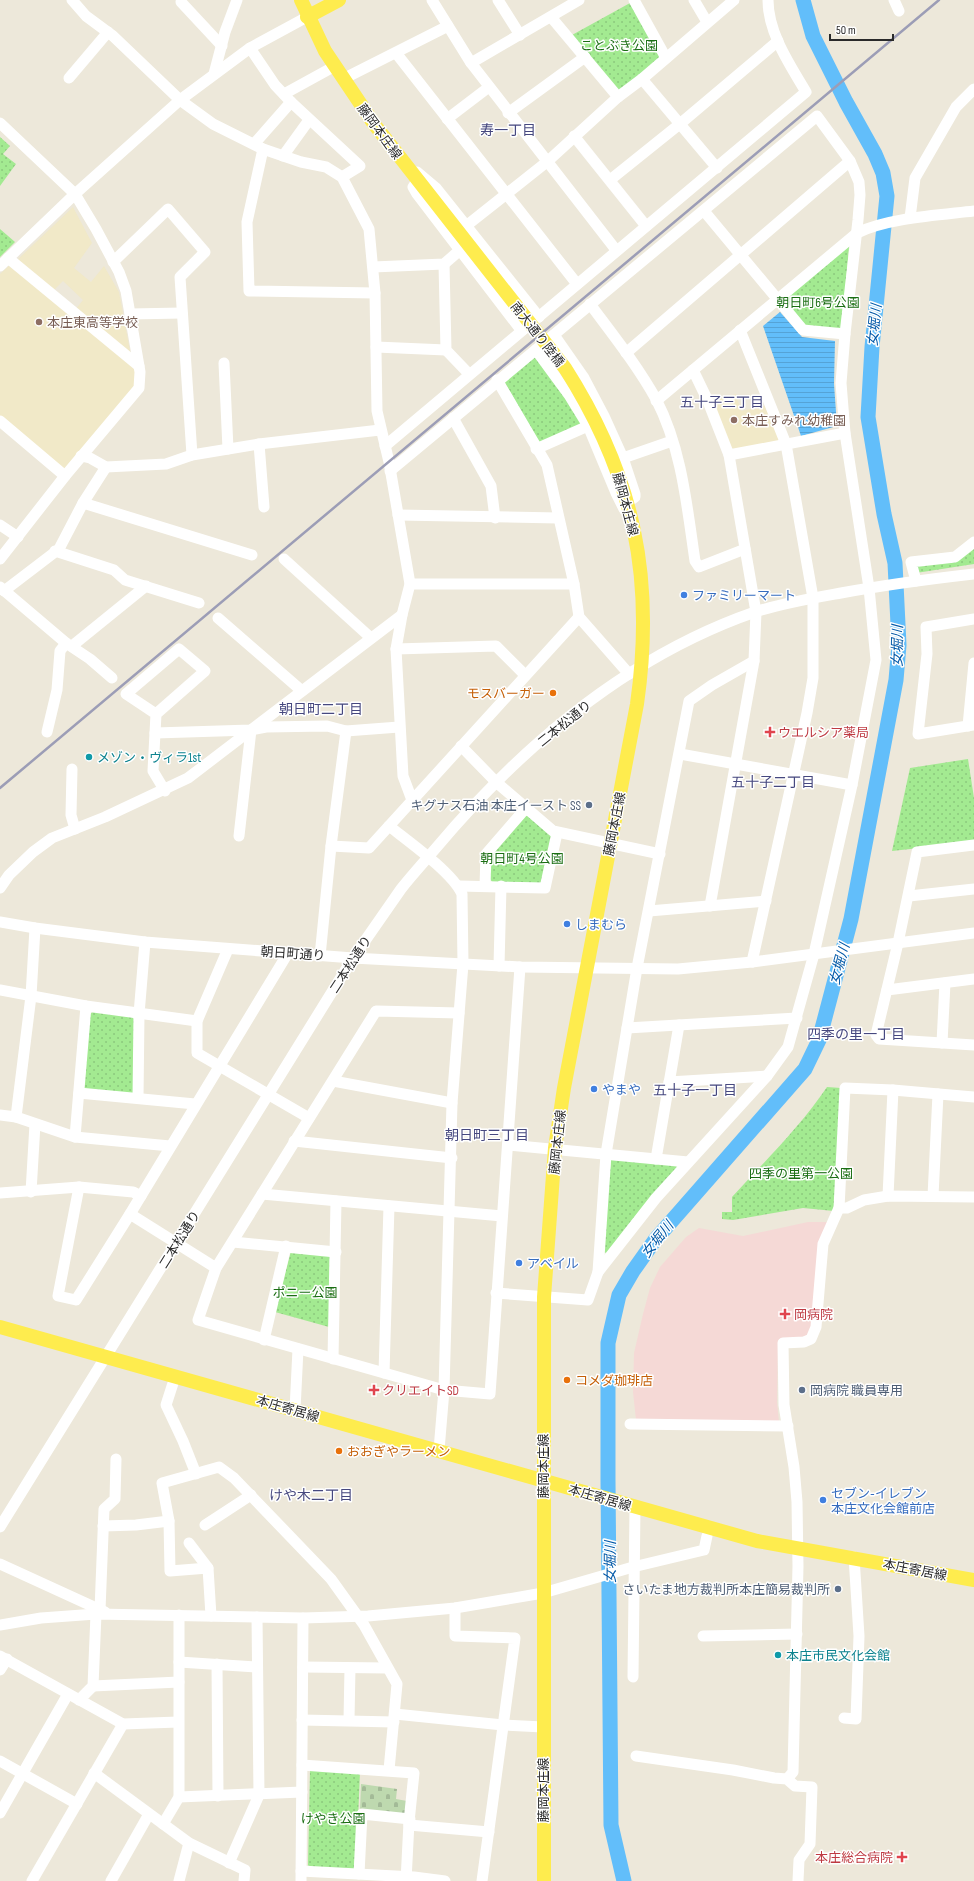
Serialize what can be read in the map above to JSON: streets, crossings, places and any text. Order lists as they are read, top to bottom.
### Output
{
  "streets": {
    "main road": ["藤岡本庄線", "南大通り陸橋", "本庄寄居線"],
    "street": ["二本松通り", "朝日町通り"]
  },
  "crossings": [
    ["藤岡本庄線", "南大通り陸橋"],
    ["藤岡本庄線", "二本松通り"],
    ["藤岡本庄線", "朝日町通り"],
    ["藤岡本庄線", "本庄寄居線"],
    ["二本松通り", "朝日町通り"],
    ["二本松通り", "本庄寄居線"]
  ],
  "districts": [
    "寿一丁目",
    "五十子三丁目",
    "朝日町二丁目",
    "五十子二丁目",
    "四季の里一丁目",
    "五十子一丁目",
    "朝日町三丁目",
    "けや木二丁目"
  ],
  "water": ["女堀川"],
  "parks": [
    "ことぶき公園",
    "朝日町6号公園",
    "朝日町4号公園",
    "四季の里第一公園",
    "ポニー公園",
    "けやき公園"
  ],
  "places": {
    "other": [
      "本庄東高等学校",
      "本庄すみれ幼稚園",
      "ファミリーマート",
      "モスバーガー",
      "メゾン・ヴィラ1st",
      "キグナス石油 本庄イースト SS",
      "しまむら",
      "やまや",
      "アベイル",
      "コメダ珈琲店",
      "岡病院 職員専用",
      "おおぎやラーメン",
      "セブン-イレブン 本庄文化会館前店",
      "さいたま地方裁判所本庄簡易裁判所",
      "本庄市民文化会館"
    ],
    "health": [
      "ウエルシア薬局",
      "岡病院",
      "クリエイトSD",
      "本庄総合病院"
    ]
  },
  "scale_bar": "50 m"
}
